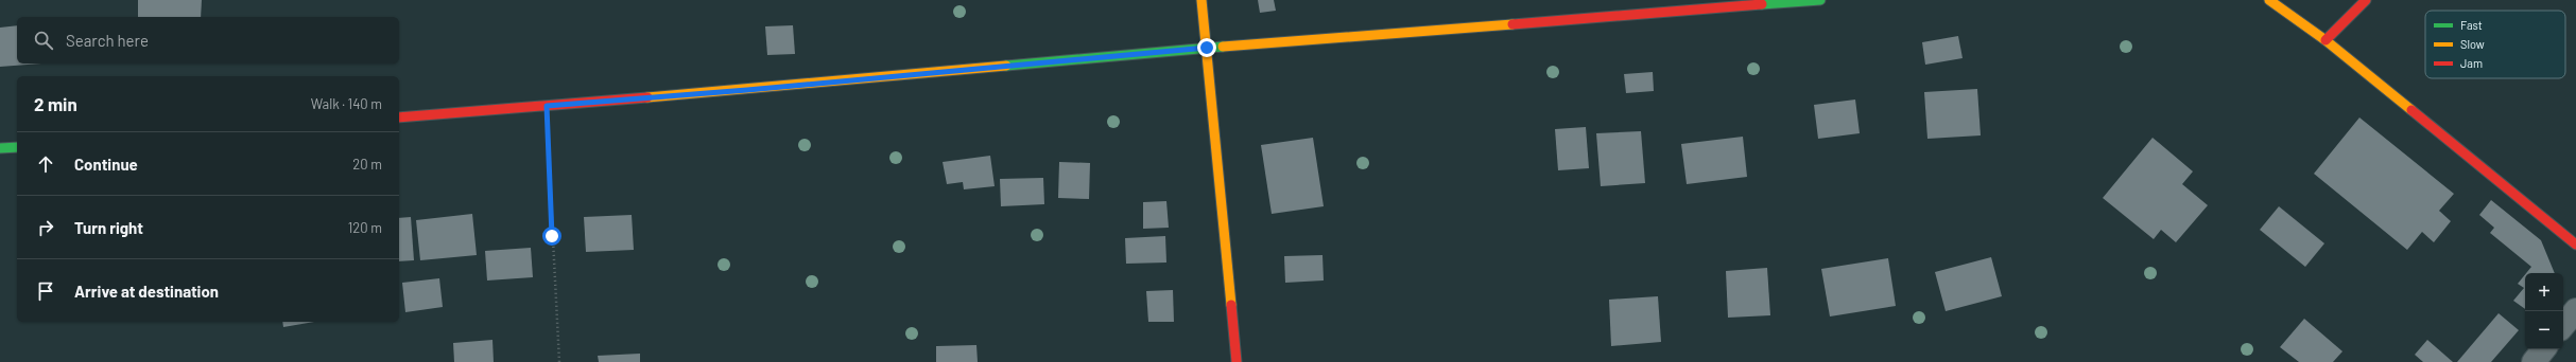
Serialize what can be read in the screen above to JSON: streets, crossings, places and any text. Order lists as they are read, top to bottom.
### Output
{
  "legend": ["Fast", "Slow", "Jam"],
  "page": {
    "search": "Search here",
    "heading": ["2 min", "Walk · 140 m"],
    "list": [
      ["Continue", "20 m"],
      ["Turn right", "120 m"],
      "Arrive at destination"
    ],
    "map_buttons": ["+", "−"]
  }
}
